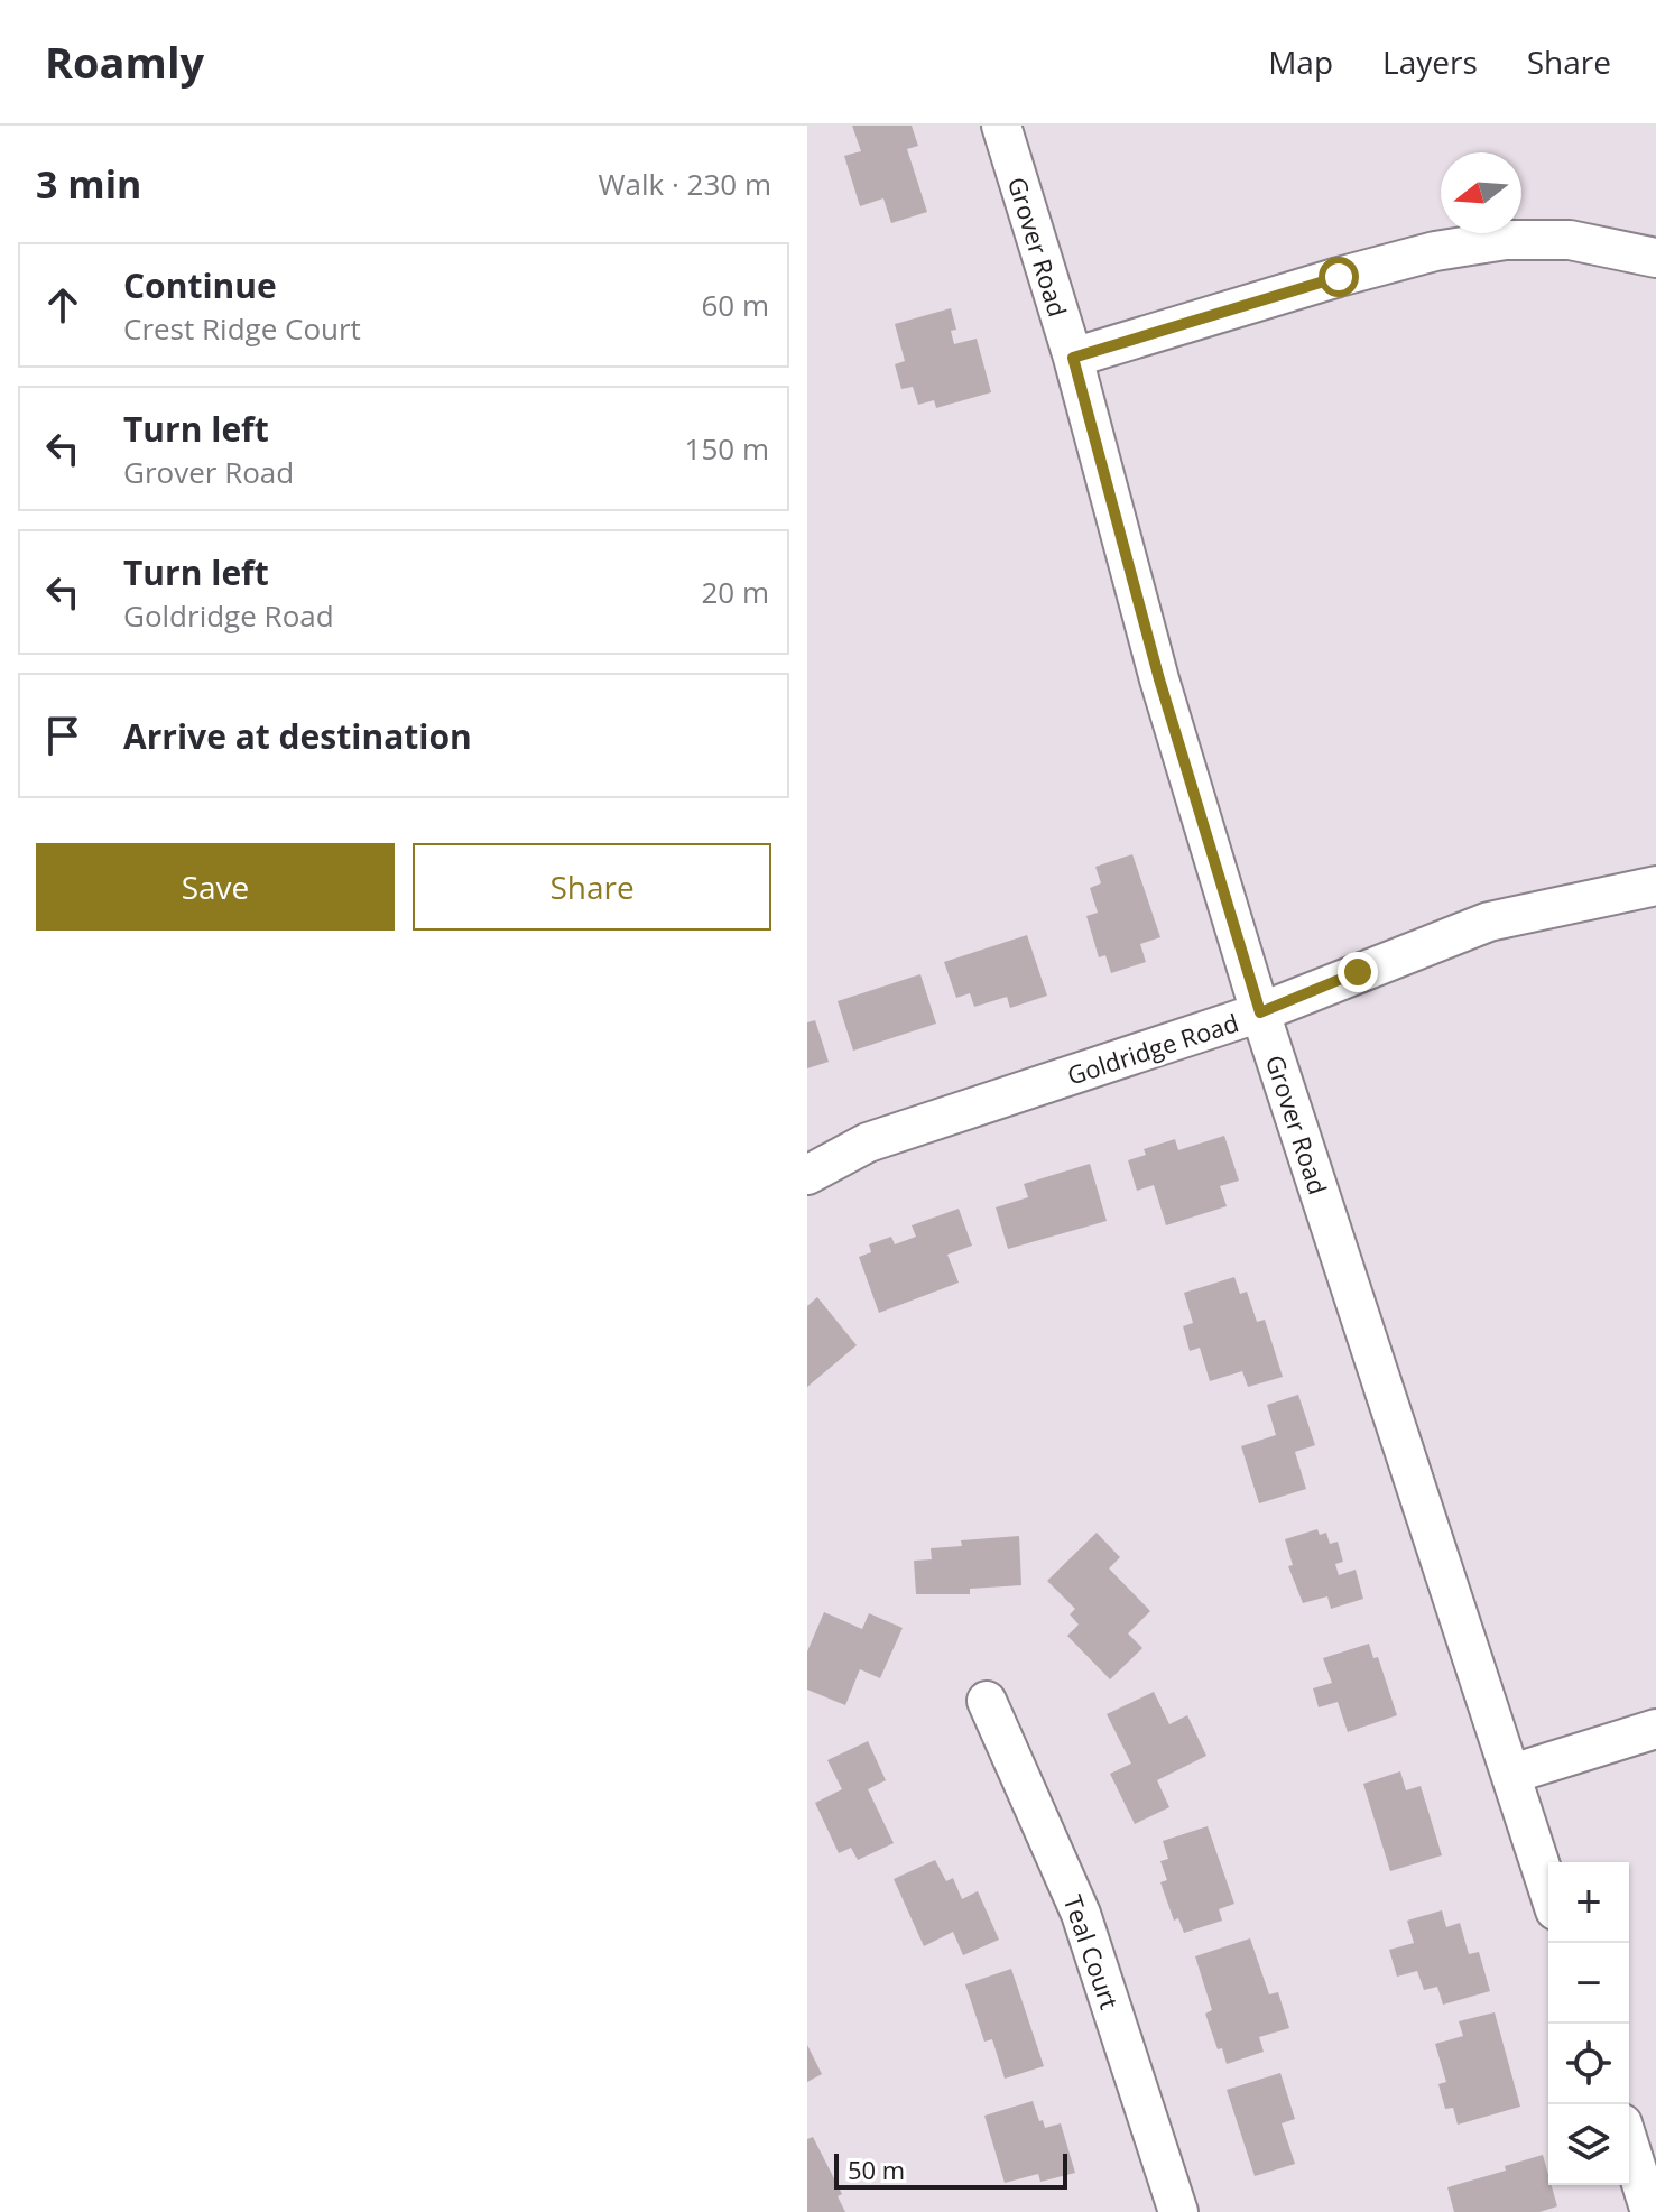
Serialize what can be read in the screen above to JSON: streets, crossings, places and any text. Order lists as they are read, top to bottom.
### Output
{
  "streets": {
    "street": ["Grover Road", "Goldridge Road", "Teal Court"]
  },
  "crossings": [
    ["Grover Road", "Goldridge Road"]
  ],
  "scale_bar": "50 m",
  "north": "left",
  "page": {
    "header": "Roamly",
    "nav": ["Map", "Layers", "Share"],
    "heading": ["3 min", "Walk · 230 m"],
    "list": [
      ["Continue", "Crest Ridge Court", "60 m"],
      ["Turn left", "Grover Road", "150 m"],
      ["Turn left", "Goldridge Road", "20 m"],
      "Arrive at destination"
    ],
    "buttons": ["Save", "Share"],
    "map_buttons": ["+", "−"],
    "scale": "50 m"
  }
}
